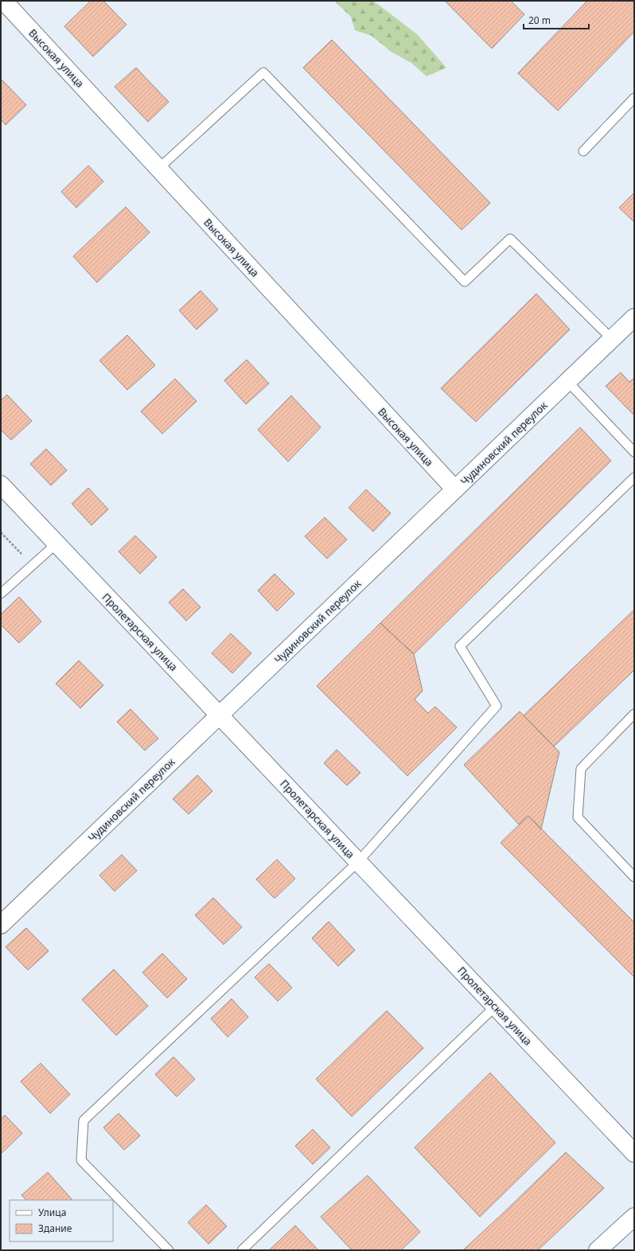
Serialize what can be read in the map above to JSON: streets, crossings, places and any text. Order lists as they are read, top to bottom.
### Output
{
  "streets": {
    "street": ["Высокая улица", "Чудиновский переулок", "Пролетарская улица"]
  },
  "crossings": [
    ["Высокая улица", "Чудиновский переулок"],
    ["Чудиновский переулок", "Пролетарская улица"]
  ],
  "legend": ["Улица", "Здание"],
  "scale_bar": "20 m"
}
